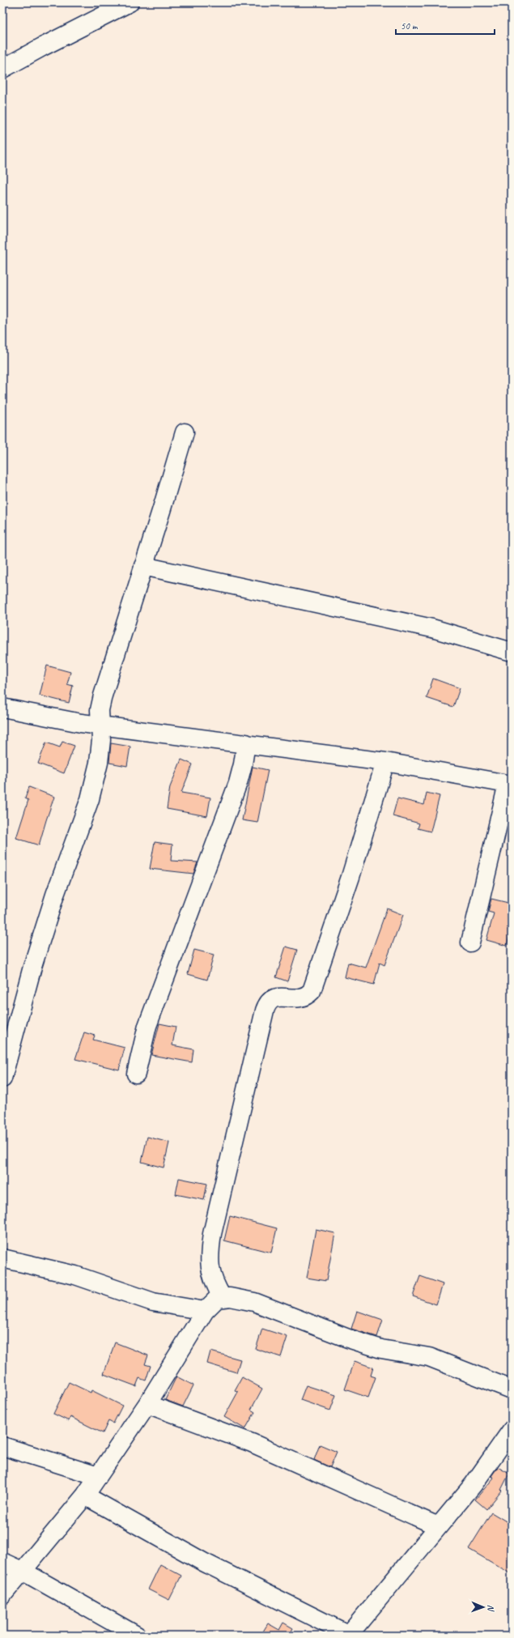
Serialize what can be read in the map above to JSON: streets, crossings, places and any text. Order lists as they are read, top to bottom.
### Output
{
  "scale_bar": "50 m",
  "north": "right"
}
